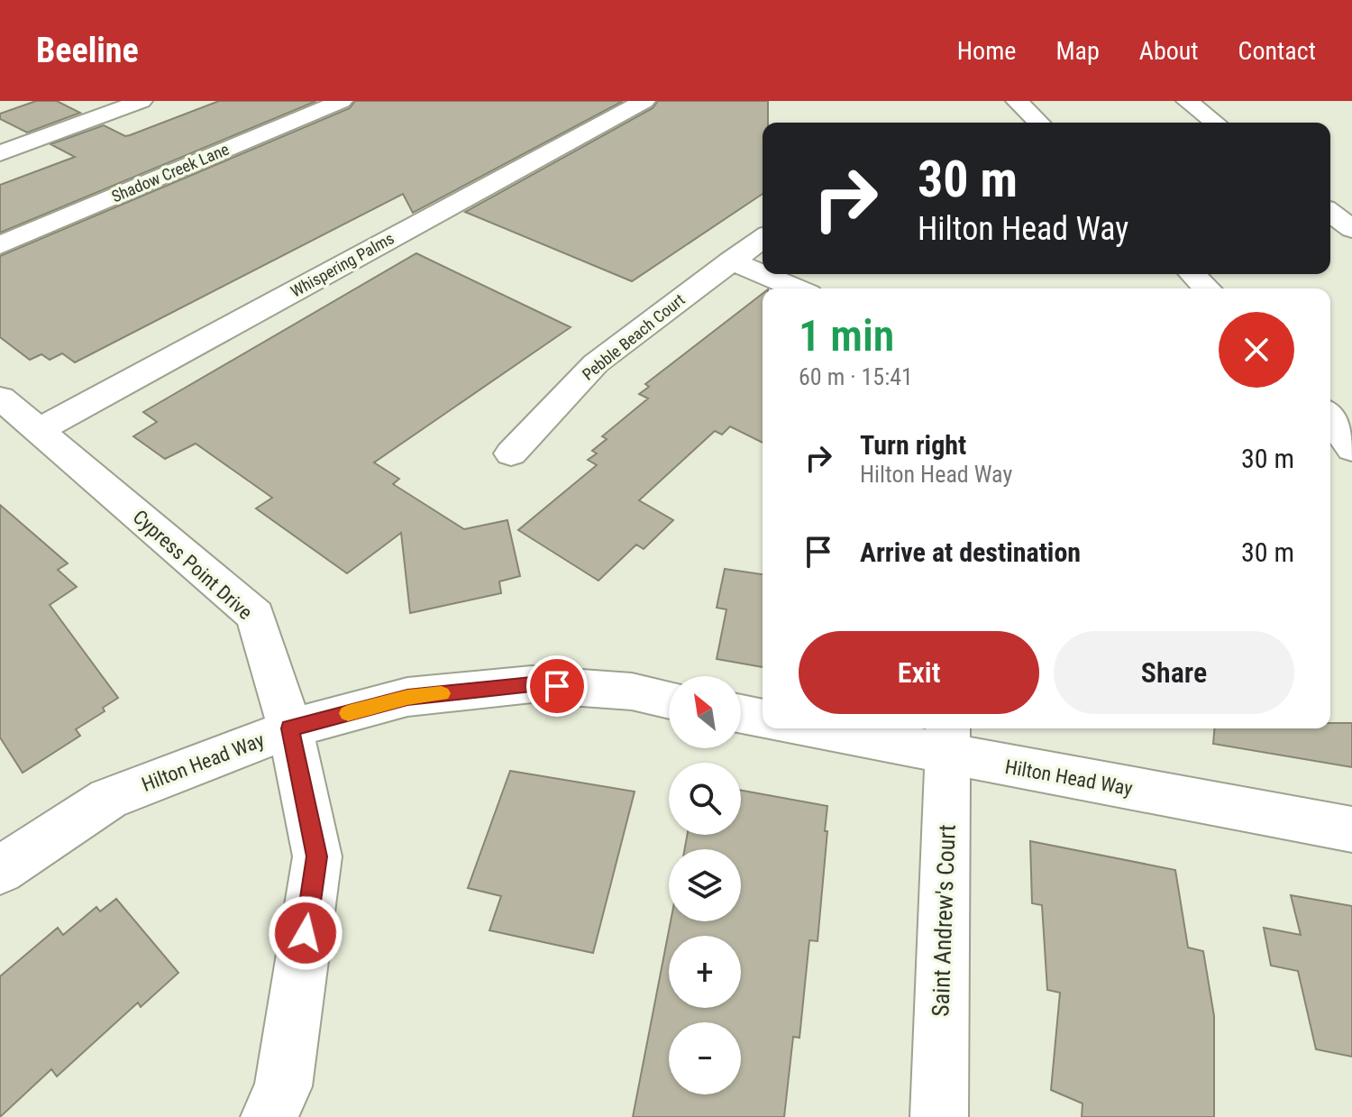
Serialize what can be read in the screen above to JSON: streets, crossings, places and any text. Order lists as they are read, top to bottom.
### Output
{
  "streets": {
    "street": [
      "Shadow Creek Lane",
      "Whispering Palms",
      "Pebble Beach Court",
      "Cypress Point Drive",
      "Hilton Head Way",
      "Saint Andrew's Court"
    ]
  },
  "crossings": [
    ["Whispering Palms", "Cypress Point Drive"],
    ["Cypress Point Drive", "Hilton Head Way"],
    ["Hilton Head Way", "Saint Andrew's Court"]
  ],
  "north": "top left",
  "page": {
    "header": "Beeline",
    "nav": [
      "Home",
      "Map",
      "About",
      "Contact"
    ],
    "turn": ["30 m", "Hilton Head Way"],
    "heading": ["1 min", "60 m · 15:41"],
    "list": [
      {
        "name": "Turn right",
        "note": "Hilton Head Way",
        "value": "30 m"
      },
      {
        "name": "Arrive at destination",
        "value": "30 m"
      }
    ],
    "buttons": ["Exit", "Share"],
    "map_buttons": ["+", "−"]
  }
}
